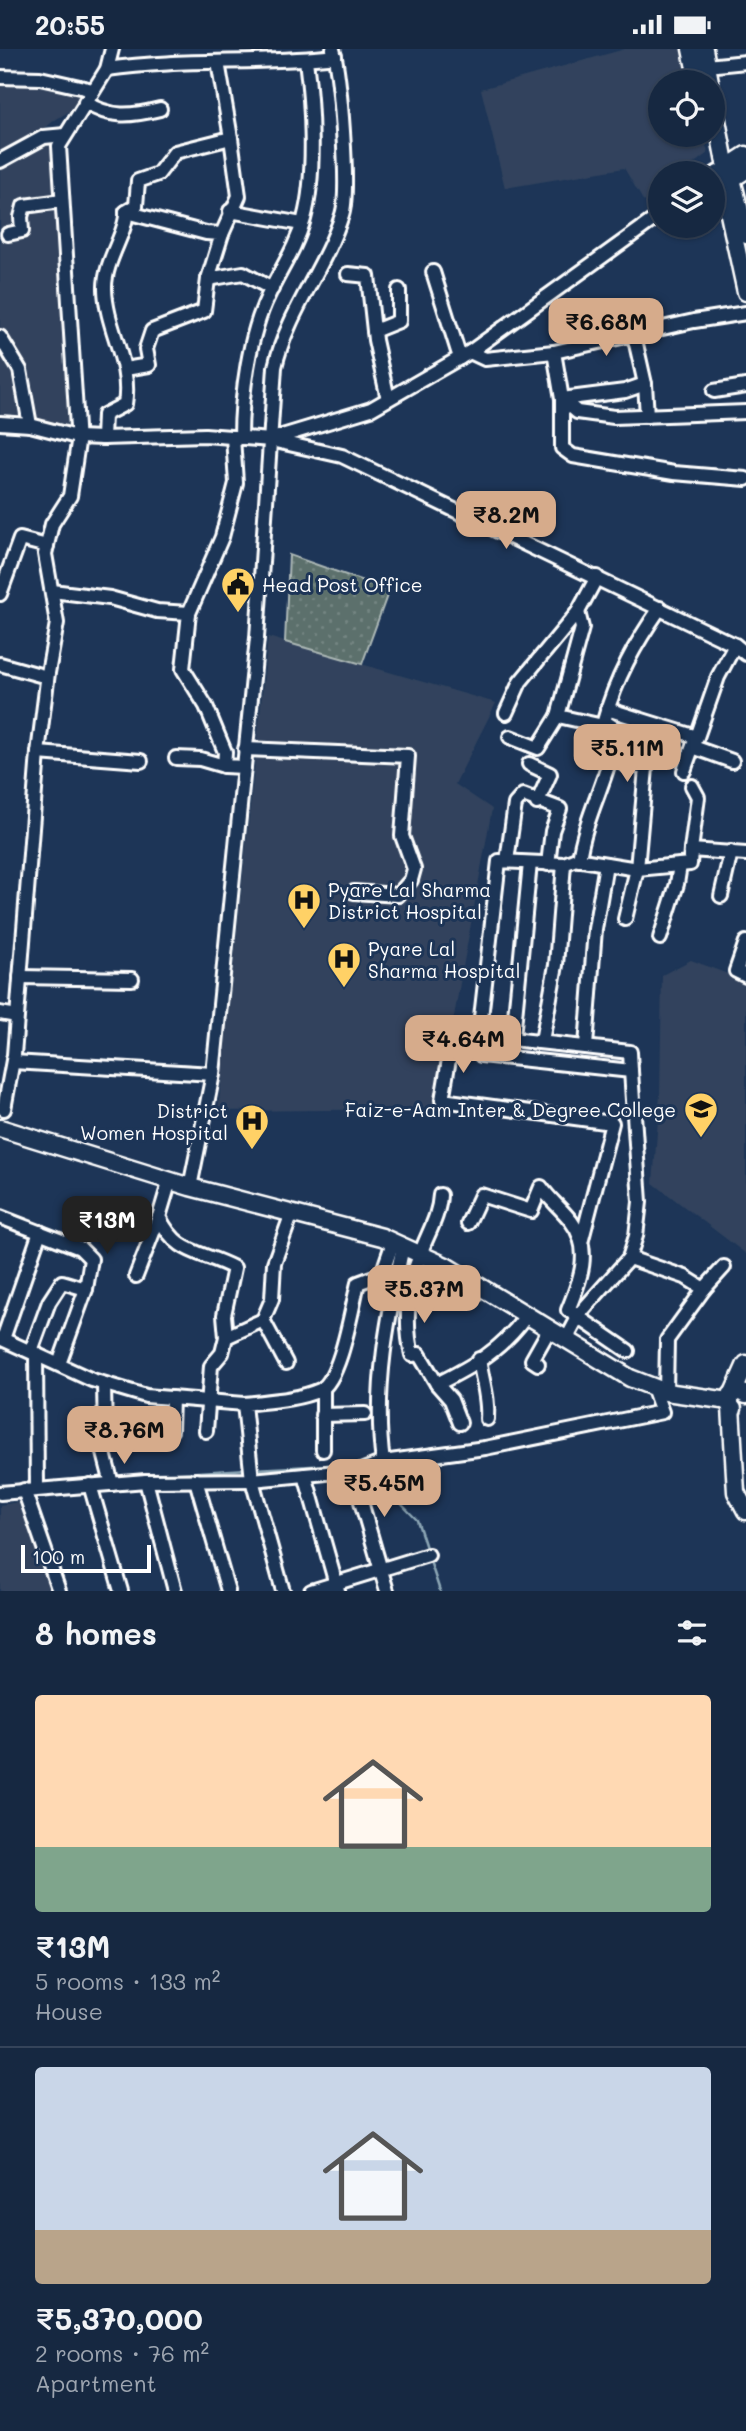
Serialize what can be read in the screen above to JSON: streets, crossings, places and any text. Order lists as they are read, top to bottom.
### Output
{
  "places": {
    "public building": ["Head Post Office"],
    "hospital": ["Pyare Lal Sharma District Hospital", "Pyare Lal Sharma Hospital", "District Women Hospital"],
    "school or university": ["Faiz-e-Aam Inter & Degree College"]
  },
  "scale_bar": "100 m",
  "page": {
    "status": "20:55",
    "price": [
      "₹6.68M",
      "₹8.2M",
      "₹5.11M",
      "₹4.64M",
      "₹13M",
      "₹5.37M",
      "₹8.76M",
      "₹5.45M"
    ],
    "scale": "100 m",
    "heading": "8 homes",
    "list": [
      {
        "name": "₹13M",
        "note": "5 rooms · 133 m² · House"
      },
      {
        "name": "₹5,370,000",
        "note": "2 rooms · 76 m² · Apartment"
      }
    ]
  }
}
